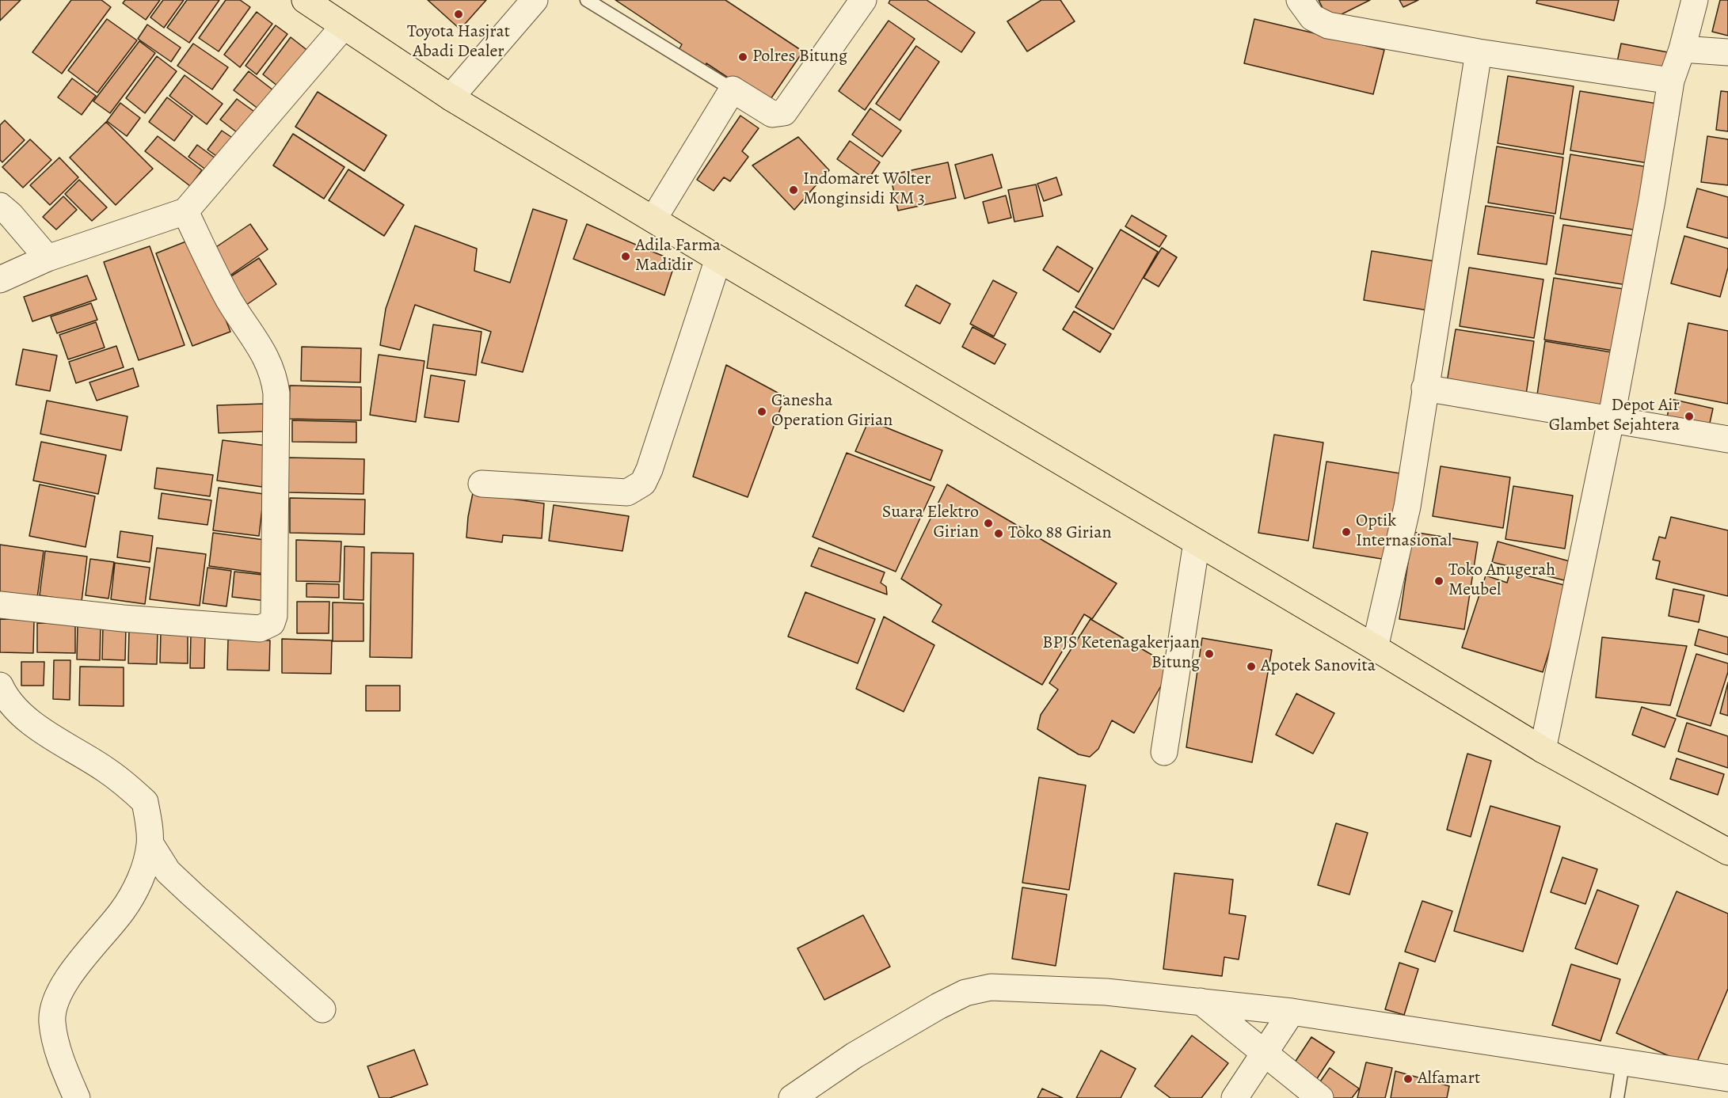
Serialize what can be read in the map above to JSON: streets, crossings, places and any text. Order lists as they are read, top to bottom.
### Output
{
  "places": [
    "Toyota Hasjrat Abadi Dealer",
    "Polres Bitung",
    "Indomaret Wolter Monginsidi KM 3",
    "Adila Farma Madidir",
    "Ganesha Operation Girian",
    "Depot Air Glambet Sejahtera",
    "Suara Elektro Girian",
    "Optik Internasional",
    "Toko 88 Girian",
    "Toko Anugerah Meubel",
    "BPJS Ketenagakerjaan Bitung",
    "Apotek Sanovita",
    "Alfamart"
  ]
}
